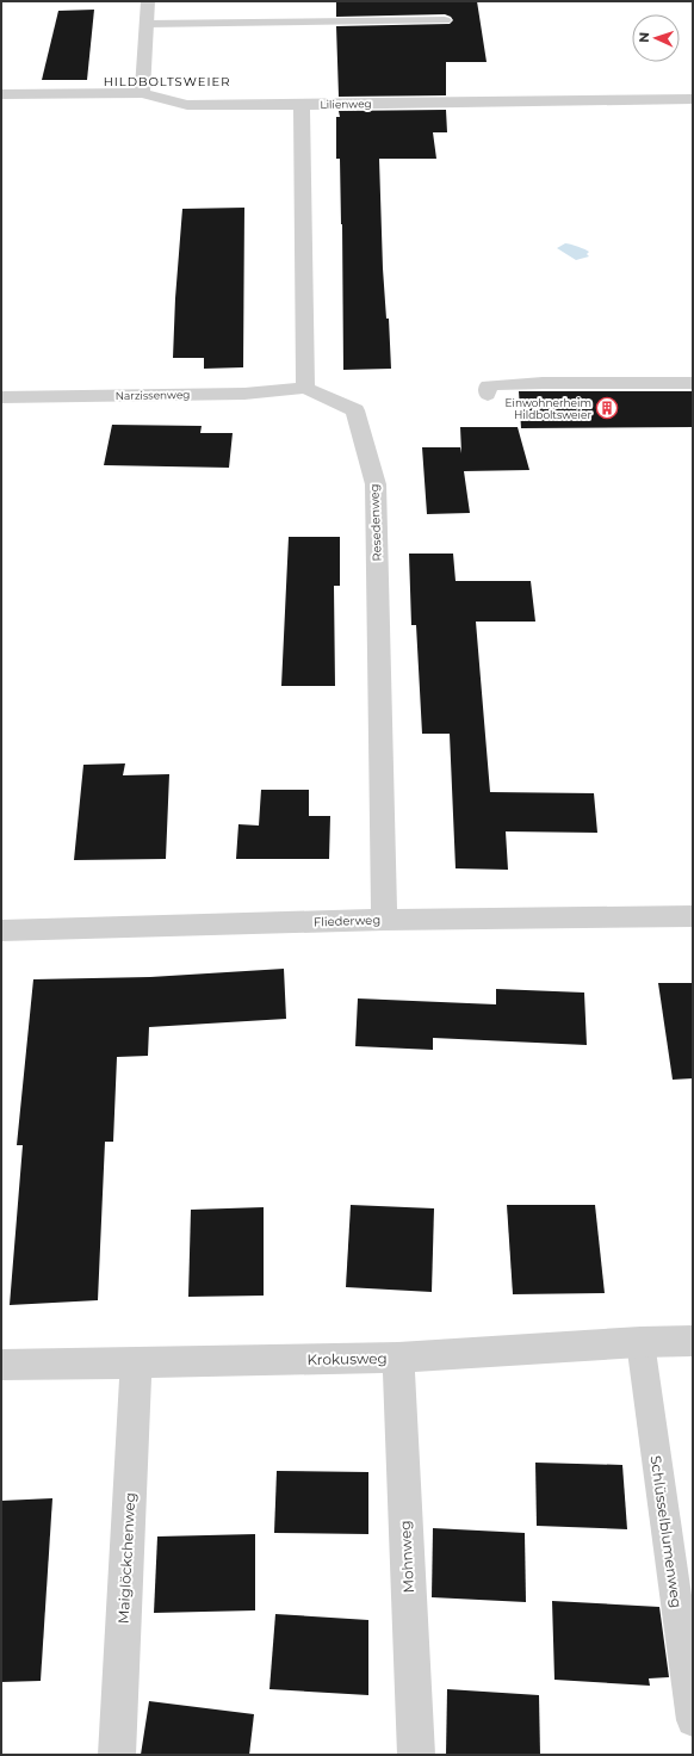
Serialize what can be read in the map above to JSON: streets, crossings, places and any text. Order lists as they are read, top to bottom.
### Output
{
  "streets": {
    "street": [
      "Lilienweg",
      "Narzissenweg",
      "Resedenweg",
      "Fliederweg",
      "Krokusweg",
      "Mohnweg",
      "Maiglöckchenweg"
    ],
    "lane": ["Schlüsselblumenweg"]
  },
  "crossings": [
    ["Narzissenweg", "Resedenweg"],
    ["Resedenweg", "Fliederweg"],
    ["Krokusweg", "Schlüsselblumenweg"],
    ["Krokusweg", "Mohnweg"],
    ["Krokusweg", "Maiglöckchenweg"]
  ],
  "districts": ["HILDBOLTSWEIER"],
  "places": {
    "building": ["Einwohnerheim Hildboltsweier"]
  },
  "north": "left"
}
